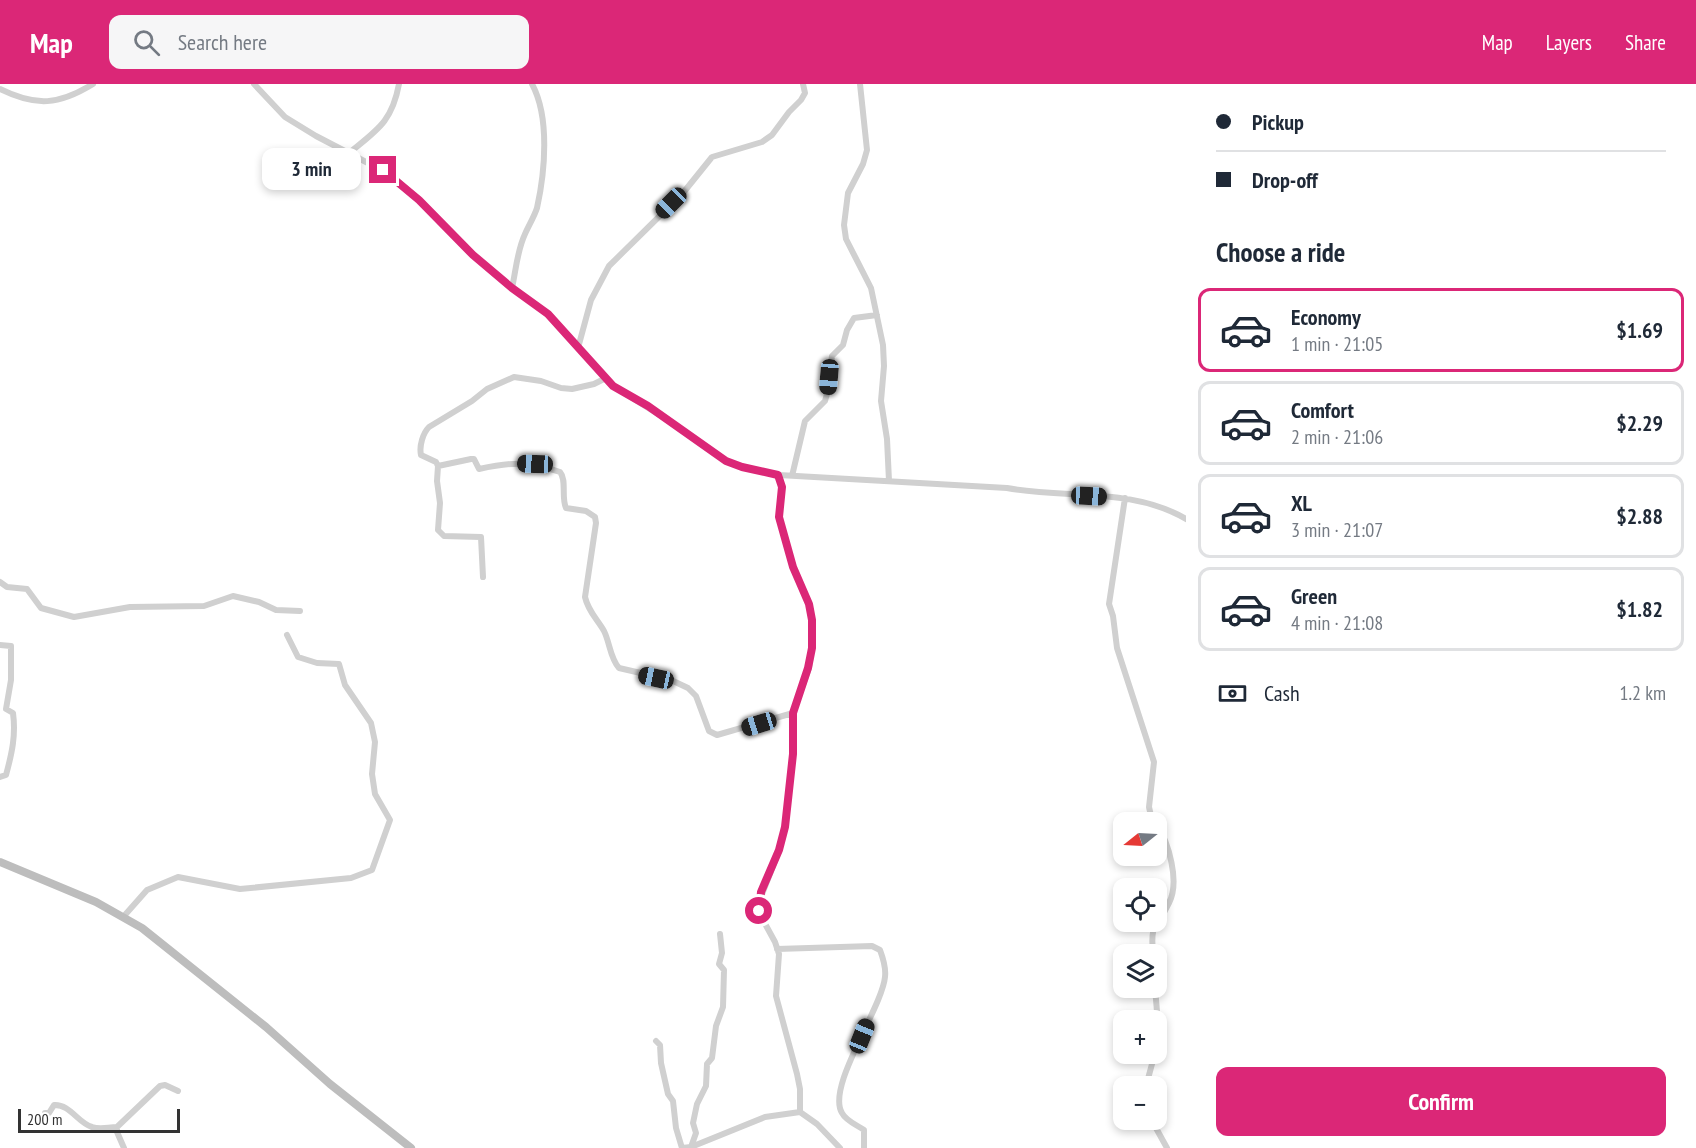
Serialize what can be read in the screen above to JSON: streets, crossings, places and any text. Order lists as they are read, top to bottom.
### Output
{
  "scale_bar": "200 m",
  "north": "left",
  "page": {
    "header": "Map",
    "search": "Search here",
    "nav": ["Map", "Layers", "Share"],
    "banner": ["Pickup", "Drop-off"],
    "bubble": "3 min",
    "heading": "Choose a ride",
    "list": [
      {
        "name": "Economy",
        "note": "1 min · 21:05",
        "value": "$1.69"
      },
      {
        "name": "Comfort",
        "note": "2 min · 21:06",
        "value": "$2.29"
      },
      {
        "name": "XL",
        "note": "3 min · 21:07",
        "value": "$2.88"
      },
      {
        "name": "Green",
        "note": "4 min · 21:08",
        "value": "$1.82"
      }
    ],
    "pay": ["Cash", "1.2 km"],
    "map_buttons": ["+", "−"],
    "buttons": "Confirm",
    "scale": "200 m"
  }
}
